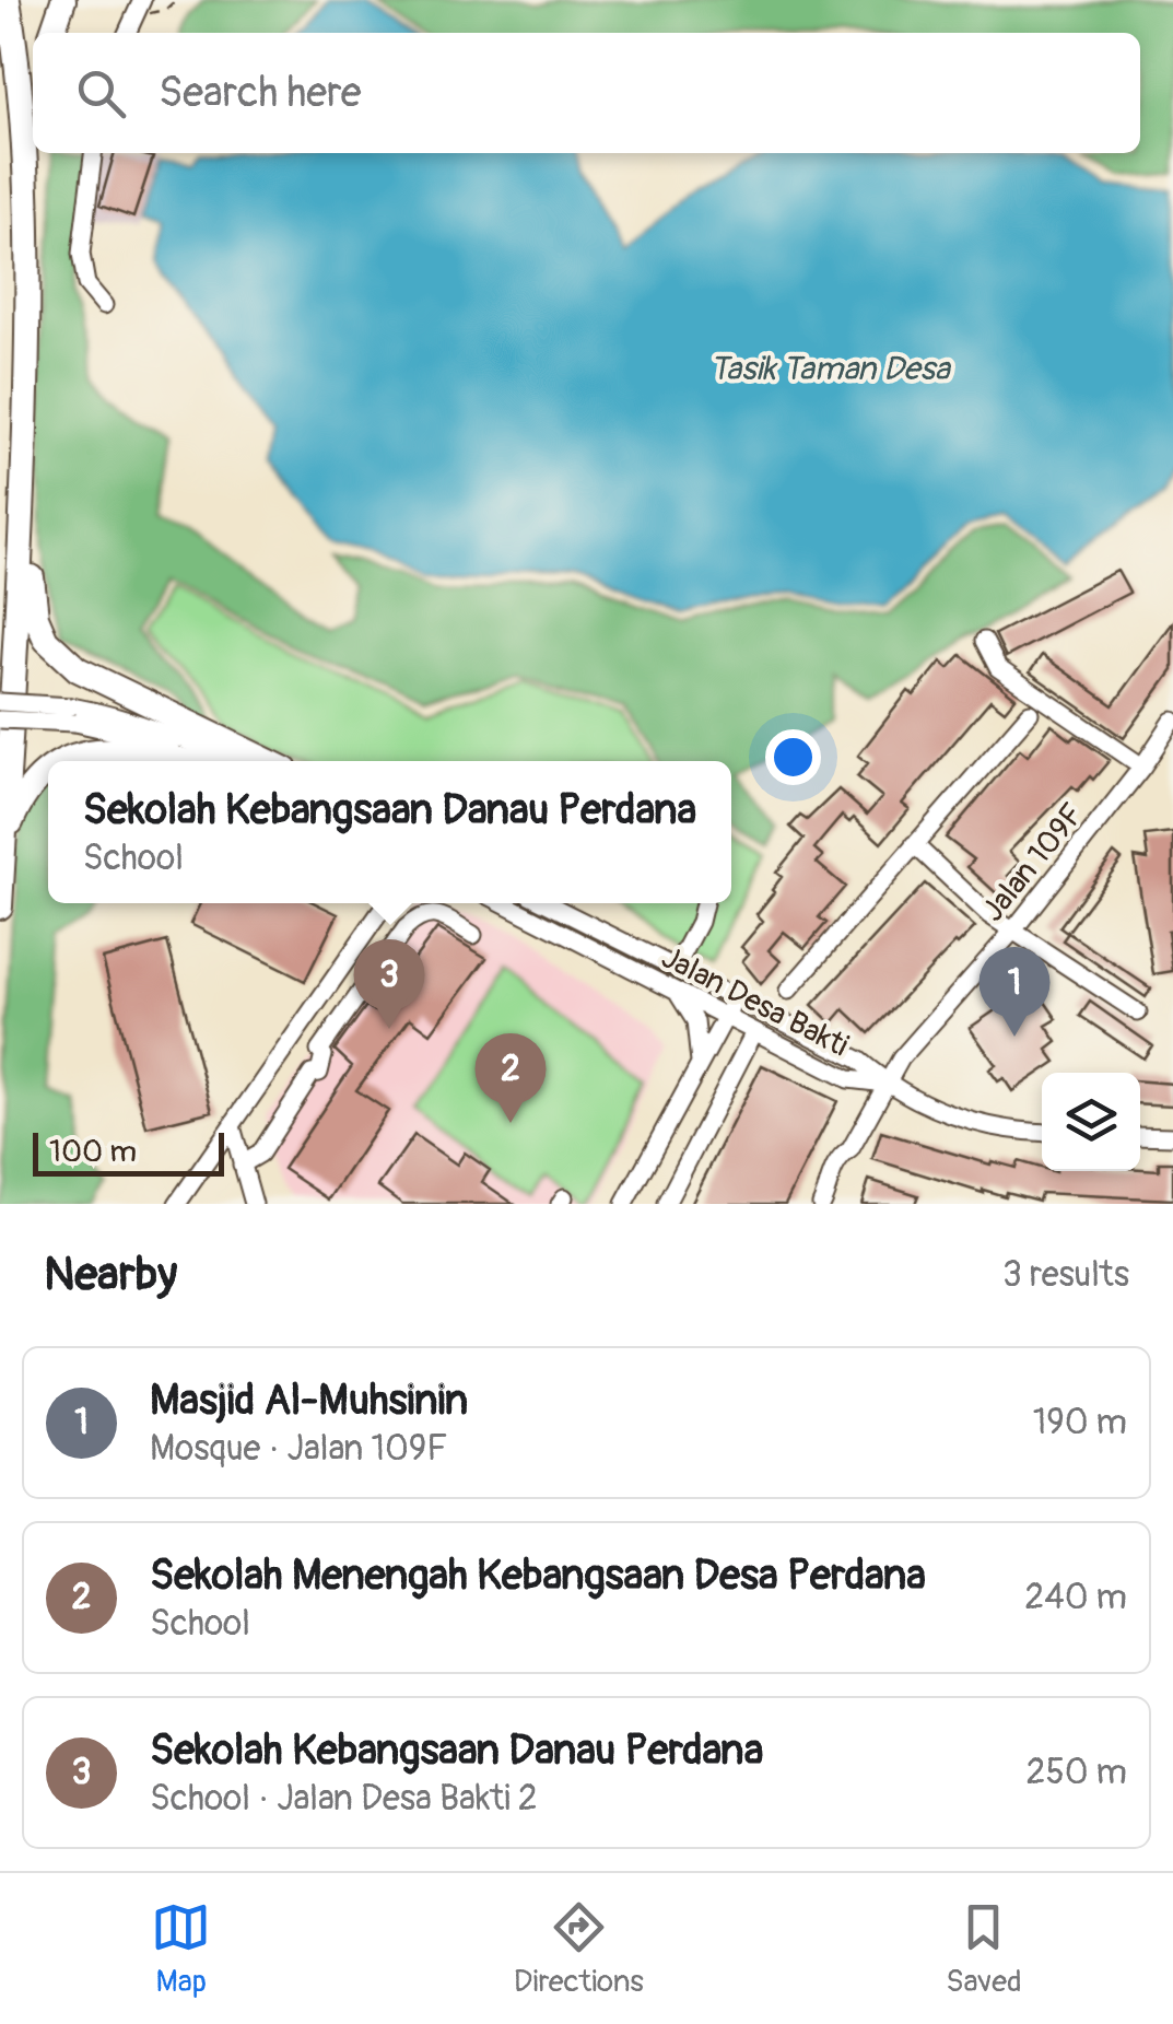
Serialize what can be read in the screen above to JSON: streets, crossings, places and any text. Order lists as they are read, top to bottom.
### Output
{
  "streets": {
    "street": ["Jalan 109F", "Jalan Desa Bakti"]
  },
  "crossings": [
    ["Jalan 109F", "Jalan Desa Bakti"]
  ],
  "water": ["Tasik Taman Desa"],
  "scale_bar": "100 m",
  "page": {
    "search": "Search here",
    "popup": ["Sekolah Kebangsaan Danau Perdana", "School"],
    "pins": ["3", "1", "2"],
    "scale": "100 m",
    "heading": ["Nearby", "3 results"],
    "list": [
      {
        "mark": "1",
        "name": "Masjid Al-Muhsinin",
        "note": "Mosque · Jalan 109F",
        "value": "190 m"
      },
      {
        "mark": "2",
        "name": "Sekolah Menengah Kebangsaan Desa Perdana",
        "note": "School",
        "value": "240 m"
      },
      {
        "mark": "3",
        "name": "Sekolah Kebangsaan Danau Perdana",
        "note": "School · Jalan Desa Bakti 2",
        "value": "250 m"
      }
    ],
    "nav": ["Map", "Directions", "Saved"]
  }
}
